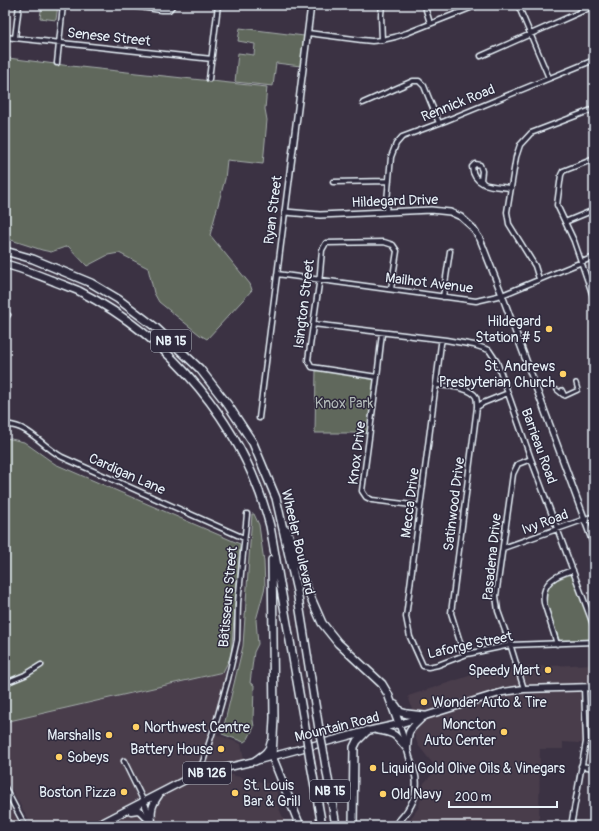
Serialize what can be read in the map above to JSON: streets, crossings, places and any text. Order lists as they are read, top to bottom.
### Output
{
  "streets": {
    "highway": ["NB 15", "Wheeler Boulevard"],
    "main road": ["Mountain Road", "NB 126"],
    "street": [
      "Senese Street",
      "Rennick Road",
      "Hildegard Drive",
      "Ryan Street",
      "Mailhot Avenue",
      "Isington Street",
      "Barrieau Road",
      "Knox Drive",
      "Cardigan Lane",
      "Mecca Drive",
      "Satinwood Drive",
      "Ivy Road",
      "Pasadena Drive",
      "Bâtisseurs Street",
      "Laforge Street"
    ]
  },
  "crossings": [
    ["Rennick Road", "Hildegard Drive"],
    ["Hildegard Drive", "Ryan Street"],
    ["Hildegard Drive", "Mailhot Avenue"],
    ["Hildegard Drive", "Ivy Road"],
    ["Ryan Street", "Mailhot Avenue"],
    ["Mailhot Avenue", "Isington Street"],
    ["Isington Street", "Barrieau Road"],
    ["Isington Street", "Knox Drive"],
    ["Barrieau Road", "Knox Drive"],
    ["Barrieau Road", "Mecca Drive"],
    ["Barrieau Road", "Ivy Road"],
    ["Barrieau Road", "Pasadena Drive"],
    ["Knox Drive", "Mecca Drive"],
    ["Cardigan Lane", "Bâtisseurs Street"],
    ["Mecca Drive", "Laforge Street"],
    ["Satinwood Drive", "Laforge Street"],
    ["Ivy Road", "Pasadena Drive"],
    ["Pasadena Drive", "Laforge Street"],
    ["Pasadena Drive", "Mountain Road"],
    ["Bâtisseurs Street", "Mountain Road"]
  ],
  "parks": ["Knox Park"],
  "places": [
    "Hildegard Station # 5",
    "St. Andrews Presbyterian Church",
    "Speedy Mart",
    "Wonder Auto & Tire",
    "Northwest Centre",
    "Moncton Auto Center",
    "Marshalls",
    "Battery House",
    "Sobeys",
    "Liquid Gold Olive Oils & Vinegars",
    "Boston Pizza",
    "St. Louis Bar & Grill",
    "Old Navy"
  ],
  "scale_bar": "200 m"
}
